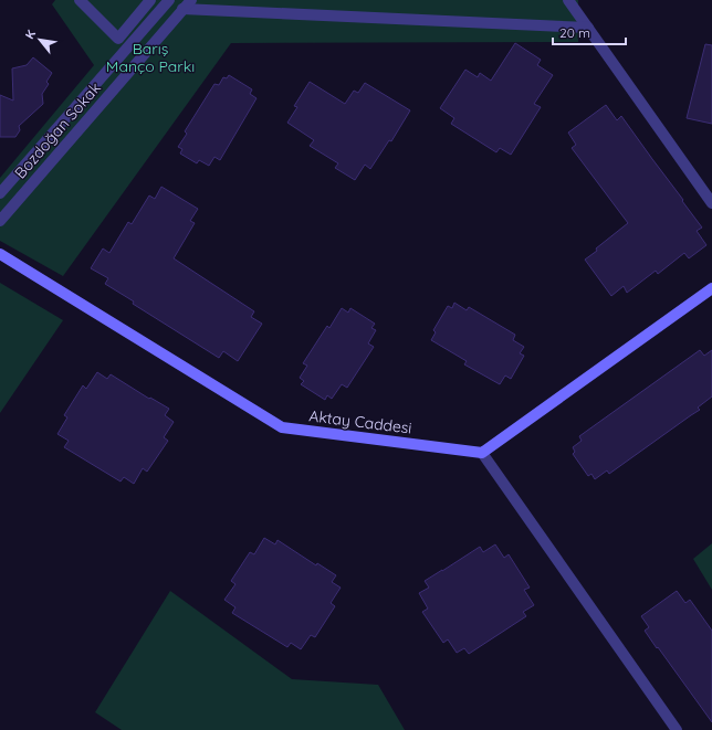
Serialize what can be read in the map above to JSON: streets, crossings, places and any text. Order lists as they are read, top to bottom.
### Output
{
  "streets": {
    "main road": ["Aktay Caddesi"],
    "street": ["Bozdoğan Sokak"]
  },
  "parks": ["Barış Manço Parkı"],
  "scale_bar": "20 m",
  "north": "top left"
}
